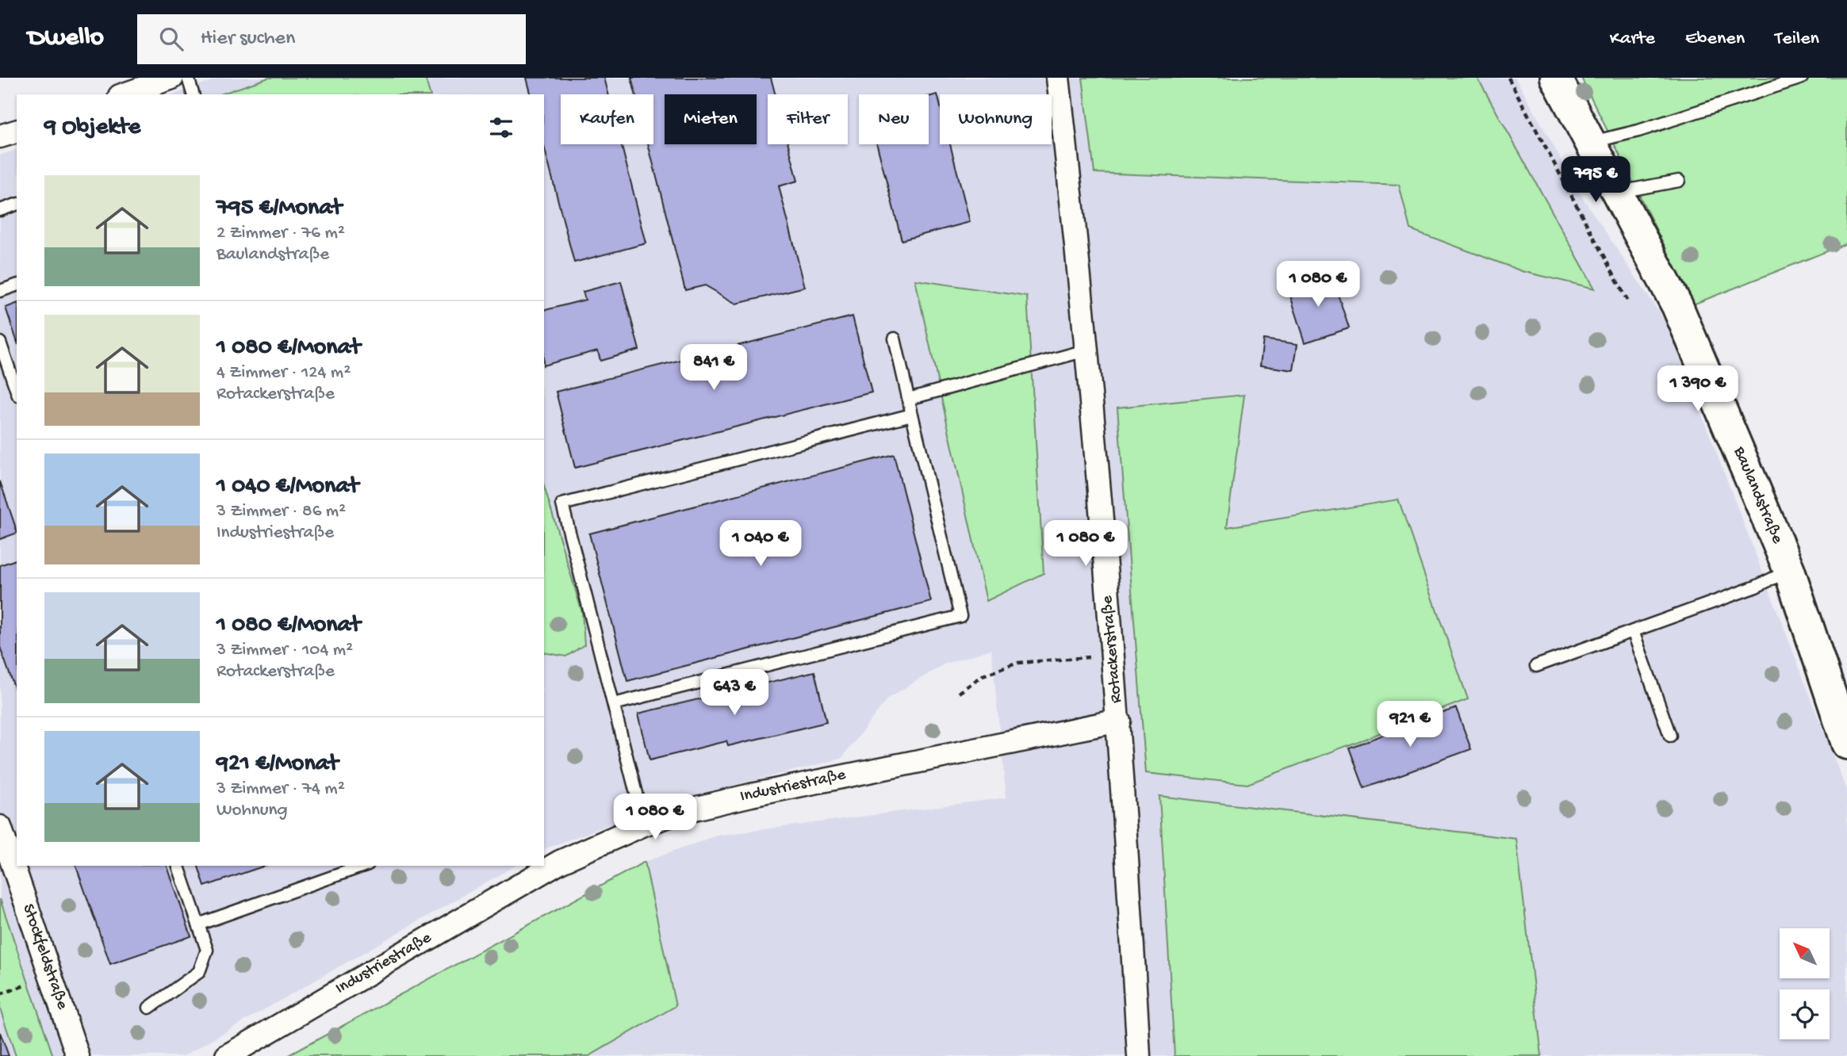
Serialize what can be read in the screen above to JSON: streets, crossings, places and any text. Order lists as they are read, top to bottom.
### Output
{
  "streets": {
    "street": [
      "Baulandstraße",
      "Rotackerstraße",
      "Industriestraße",
      "Stockfeldstraße"
    ]
  },
  "crossings": [
    ["Rotackerstraße", "Industriestraße"]
  ],
  "north": "top left",
  "page": {
    "header": "Dwello",
    "search": "Hier suchen",
    "nav": ["Karte", "Ebenen", "Teilen"],
    "chip": [
      "Kaufen",
      "Mieten",
      "Filter",
      "Neu",
      "Wohnung"
    ],
    "heading": "9 Objekte",
    "price": [
      "795 €",
      "1 080 €",
      "841 €",
      "1 390 €",
      "1 040 €",
      "1 080 €",
      "643 €",
      "921 €",
      "1 080 €"
    ],
    "list": [
      {
        "name": "795 €/Monat",
        "note": "2 Zimmer · 76 m² · Baulandstraße"
      },
      {
        "name": "1 080 €/Monat",
        "note": "4 Zimmer · 124 m² · Rotackerstraße"
      },
      {
        "name": "1 040 €/Monat",
        "note": "3 Zimmer · 86 m² · Industriestraße"
      },
      {
        "name": "1 080 €/Monat",
        "note": "3 Zimmer · 104 m² · Rotackerstraße"
      },
      {
        "name": "921 €/Monat",
        "note": "3 Zimmer · 74 m² · Wohnung"
      }
    ]
  }
}
